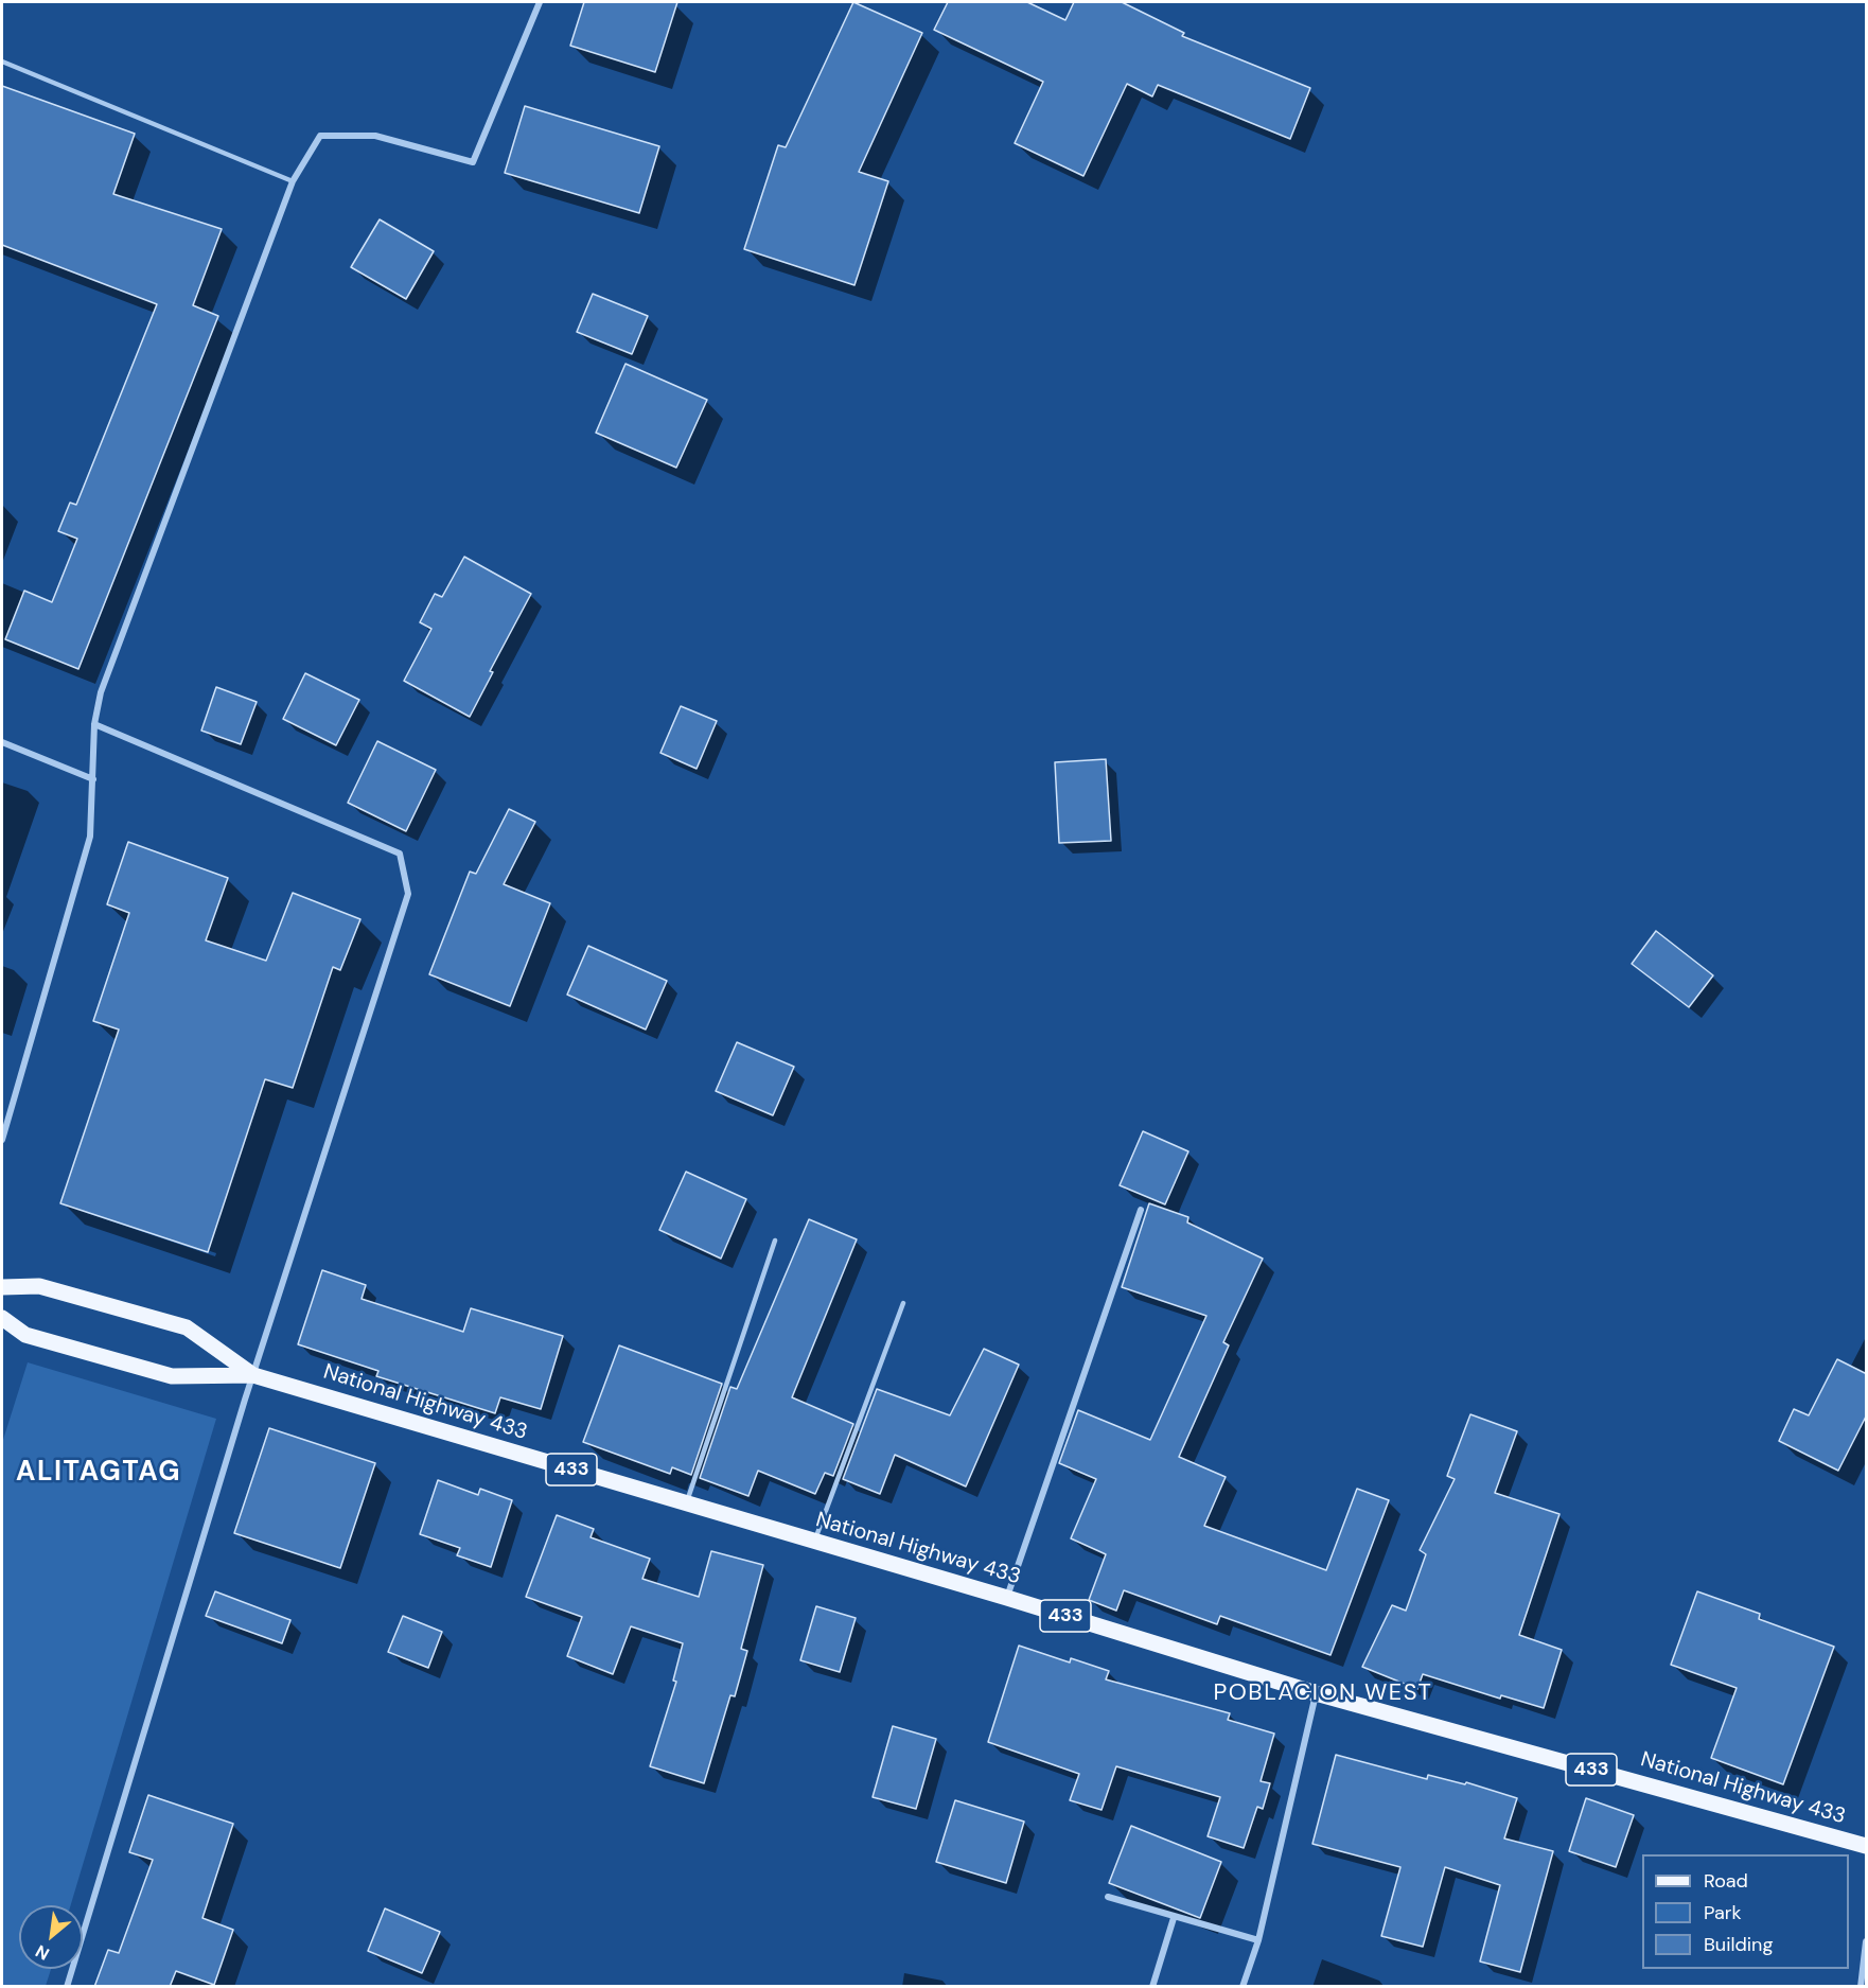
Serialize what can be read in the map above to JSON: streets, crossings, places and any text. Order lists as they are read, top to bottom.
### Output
{
  "streets": {
    "main road": ["National Highway 433", "433"]
  },
  "districts": ["ALITAGTAG", "POBLACION WEST"],
  "legend": ["Road", "Park", "Building"],
  "north": "bottom left"
}
